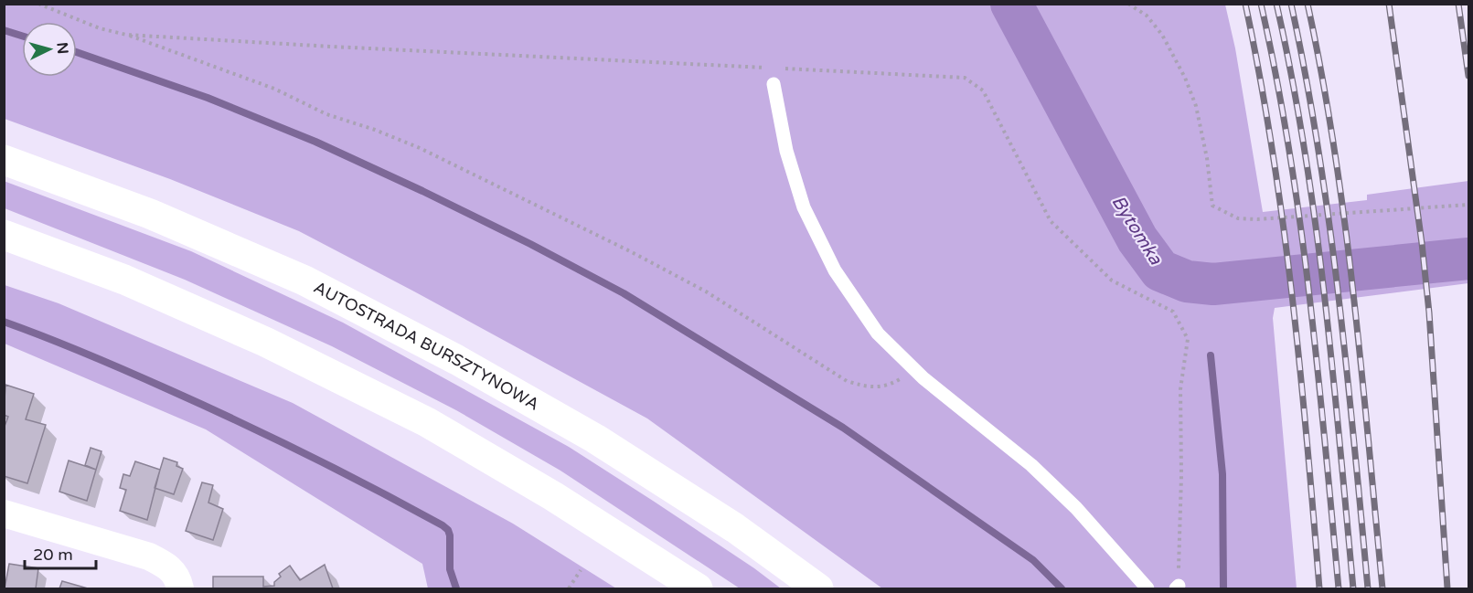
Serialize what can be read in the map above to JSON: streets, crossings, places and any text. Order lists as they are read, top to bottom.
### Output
{
  "streets": {
    "highway": ["AUTOSTRADA BURSZTYNOWA"]
  },
  "water": ["Bytomka"],
  "scale_bar": "20 m",
  "north": "right"
}
